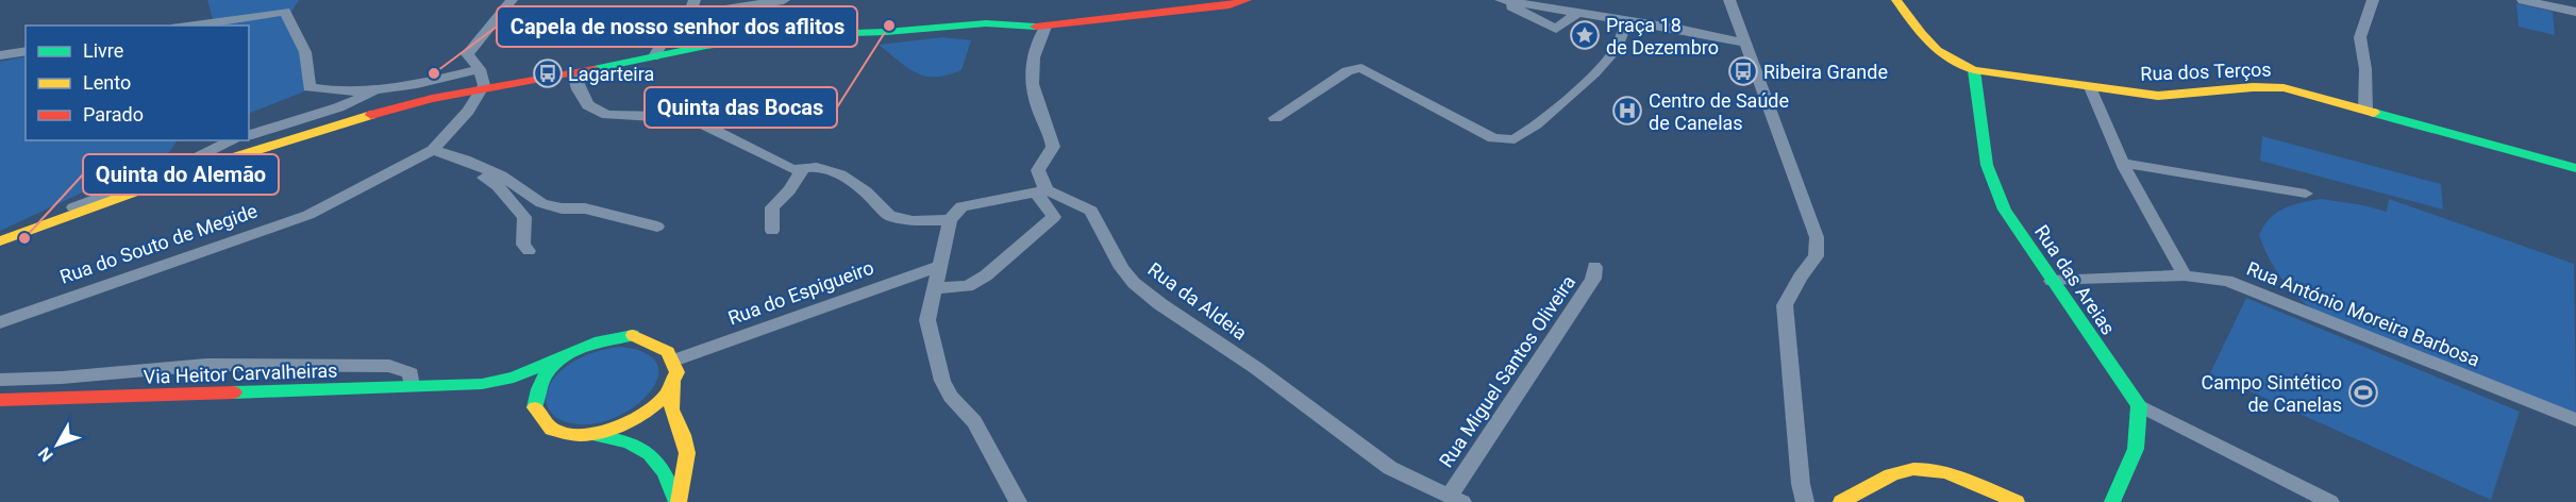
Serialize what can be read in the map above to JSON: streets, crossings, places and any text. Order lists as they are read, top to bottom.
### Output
{
  "streets": {
    "main road": ["Rua dos Terços", "Rua das Areias", "Via Heitor Carvalheiras"],
    "street": [
      "Rua do Souto de Megide",
      "Rua do Espigueiro",
      "Rua da Aldeia",
      "Rua António Moreira Barbosa",
      "Rua Miguel Santos Oliveira"
    ]
  },
  "crossings": [
    ["Rua dos Terços", "Rua das Areias"],
    ["Rua das Areias", "Rua António Moreira Barbosa"],
    ["Rua do Espigueiro", "Via Heitor Carvalheiras"],
    ["Rua da Aldeia", "Rua Miguel Santos Oliveira"]
  ],
  "places": {
    "other": ["Quinta das Bocas", "Capela de nosso senhor dos aflitos", "Quinta do Alemão"],
    "place": ["Praça 18 de Dezembro"],
    "bus stop": ["Ribeira Grande", "Lagarteira"],
    "hospital": ["Centro de Saúde de Canelas"],
    "sports": ["Campo Sintético de Canelas"]
  },
  "legend": ["Livre", "Lento", "Parado"],
  "north": "bottom left"
}
